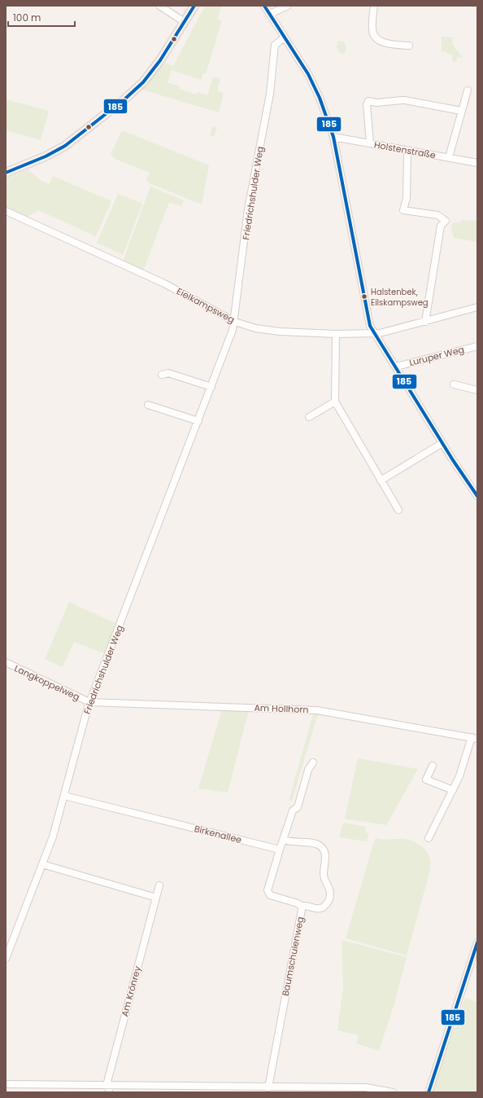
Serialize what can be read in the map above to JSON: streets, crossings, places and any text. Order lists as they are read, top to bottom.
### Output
{
  "streets": {
    "street": [
      "Holstenstraße",
      "Friedrichshulder Weg",
      "Eielkampsweg",
      "Luruper Weg",
      "Langkoppelweg",
      "Am Hollhorn",
      "Birkenallee",
      "Baumschulenweg",
      "Am Krönrey"
    ]
  },
  "crossings": [
    ["Holstenstraße", "Luruper Weg"],
    ["Friedrichshulder Weg", "Eielkampsweg"],
    ["Friedrichshulder Weg", "Luruper Weg"],
    ["Friedrichshulder Weg", "Langkoppelweg"],
    ["Friedrichshulder Weg", "Am Hollhorn"],
    ["Friedrichshulder Weg", "Birkenallee"],
    ["Eielkampsweg", "Luruper Weg"],
    ["Langkoppelweg", "Am Hollhorn"],
    ["Birkenallee", "Baumschulenweg"]
  ],
  "places": ["Halstenbek, Eilskampsweg"],
  "lines": ["transit line 185"],
  "scale_bar": "100 m"
}
